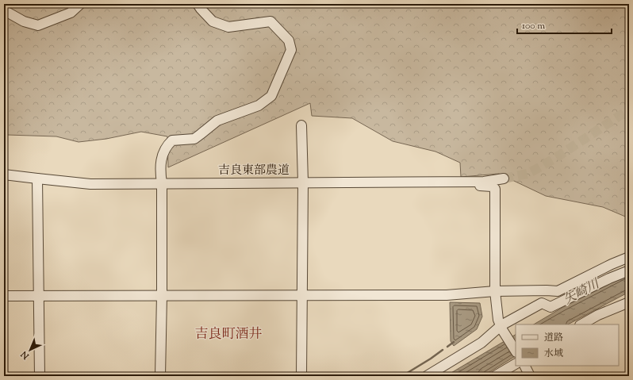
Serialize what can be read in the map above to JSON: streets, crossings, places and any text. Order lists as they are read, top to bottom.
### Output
{
  "streets": {
    "street": ["吉良東部農道"]
  },
  "districts": ["吉良町酒井"],
  "water": ["矢崎川"],
  "legend": ["道路", "水域"],
  "scale_bar": "100 m",
  "north": "bottom left"
}
